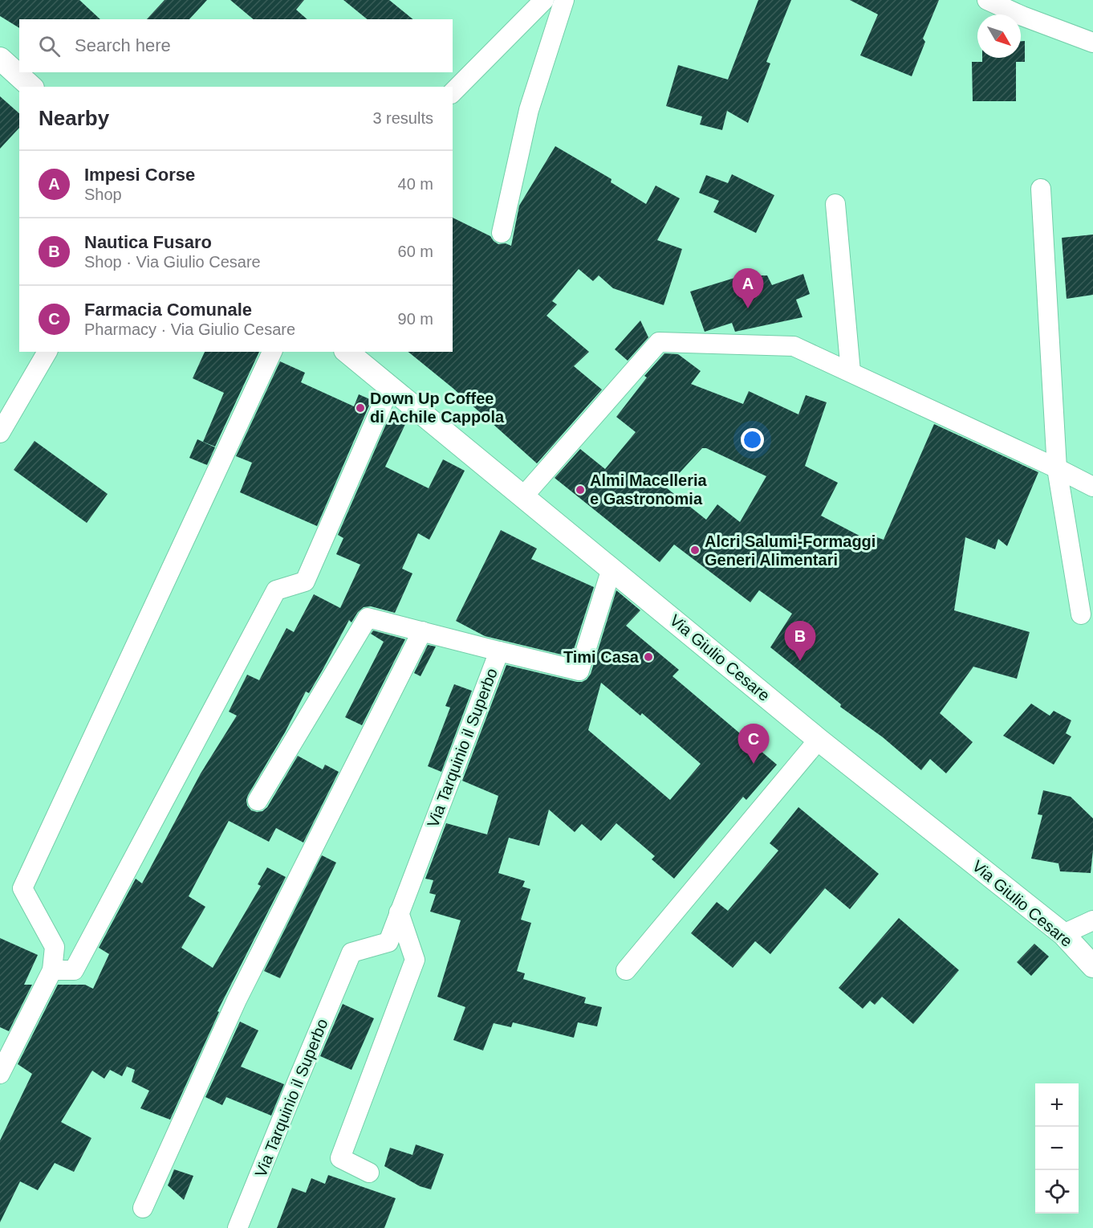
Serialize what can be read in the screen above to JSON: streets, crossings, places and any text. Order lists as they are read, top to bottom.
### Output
{
  "streets": {
    "street": ["Via Giulio Cesare", "Via Tarquinio il Superbo"]
  },
  "crossings": [
    ["Via Giulio Cesare", "Via Tarquinio il Superbo"]
  ],
  "places": [
    "Down Up Coffee di Achile Cappola",
    "Almi Macelleria e Gastronomia",
    "Alcri Salumi-Formaggi Generi Alimentari",
    "Timi Casa"
  ],
  "north": "bottom right",
  "page": {
    "search": "Search here",
    "heading": ["Nearby", "3 results"],
    "list": [
      {
        "mark": "A",
        "name": "Impesi Corse",
        "note": "Shop",
        "value": "40 m"
      },
      {
        "mark": "B",
        "name": "Nautica Fusaro",
        "note": "Shop · Via Giulio Cesare",
        "value": "60 m"
      },
      {
        "mark": "C",
        "name": "Farmacia Comunale",
        "note": "Pharmacy · Via Giulio Cesare",
        "value": "90 m"
      }
    ],
    "pins": ["A", "B", "C"],
    "map_buttons": ["+", "−"]
  }
}
